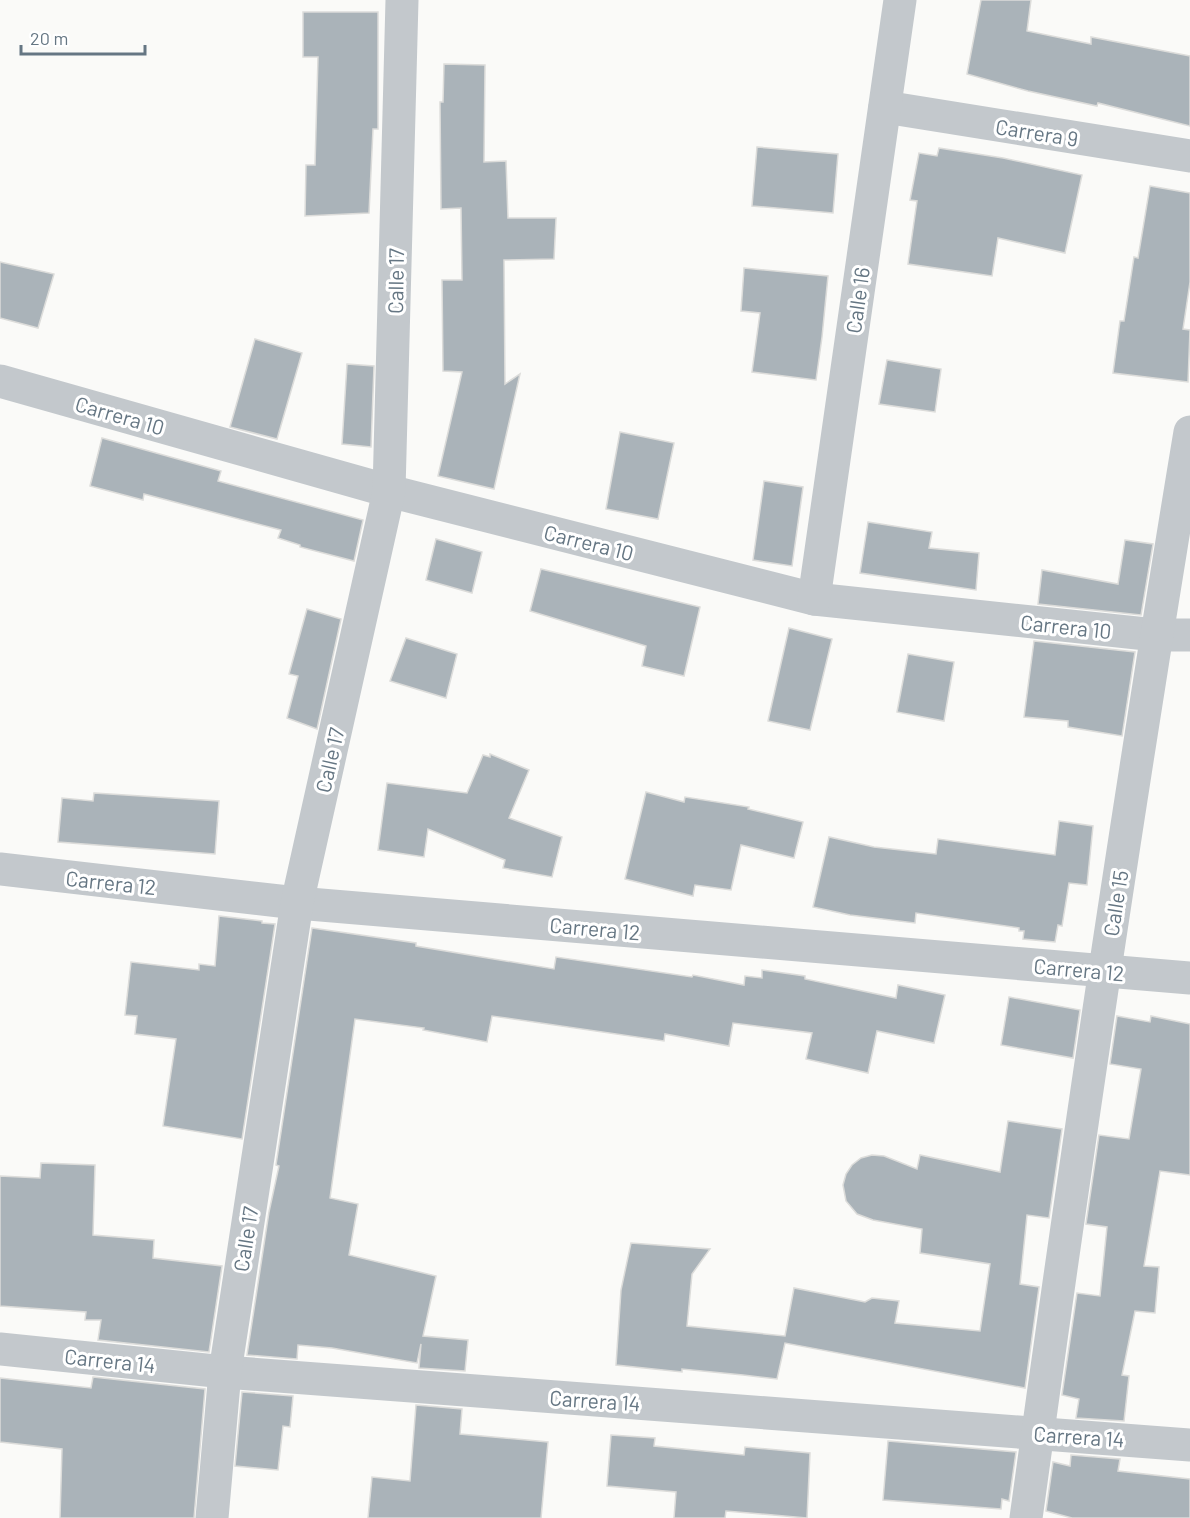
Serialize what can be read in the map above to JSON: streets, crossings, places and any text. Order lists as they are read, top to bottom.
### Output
{
  "streets": {
    "street": [
      "Carrera 9",
      "Calle 17",
      "Calle 16",
      "Carrera 10",
      "Carrera 12",
      "Calle 15",
      "Carrera 14"
    ]
  },
  "crossings": [
    ["Carrera 9", "Calle 16"],
    ["Calle 17", "Carrera 10"],
    ["Calle 17", "Carrera 12"],
    ["Calle 17", "Carrera 14"],
    ["Calle 16", "Carrera 10"],
    ["Carrera 10", "Calle 15"],
    ["Carrera 12", "Calle 15"],
    ["Calle 15", "Carrera 14"]
  ],
  "scale_bar": "20 m"
}
